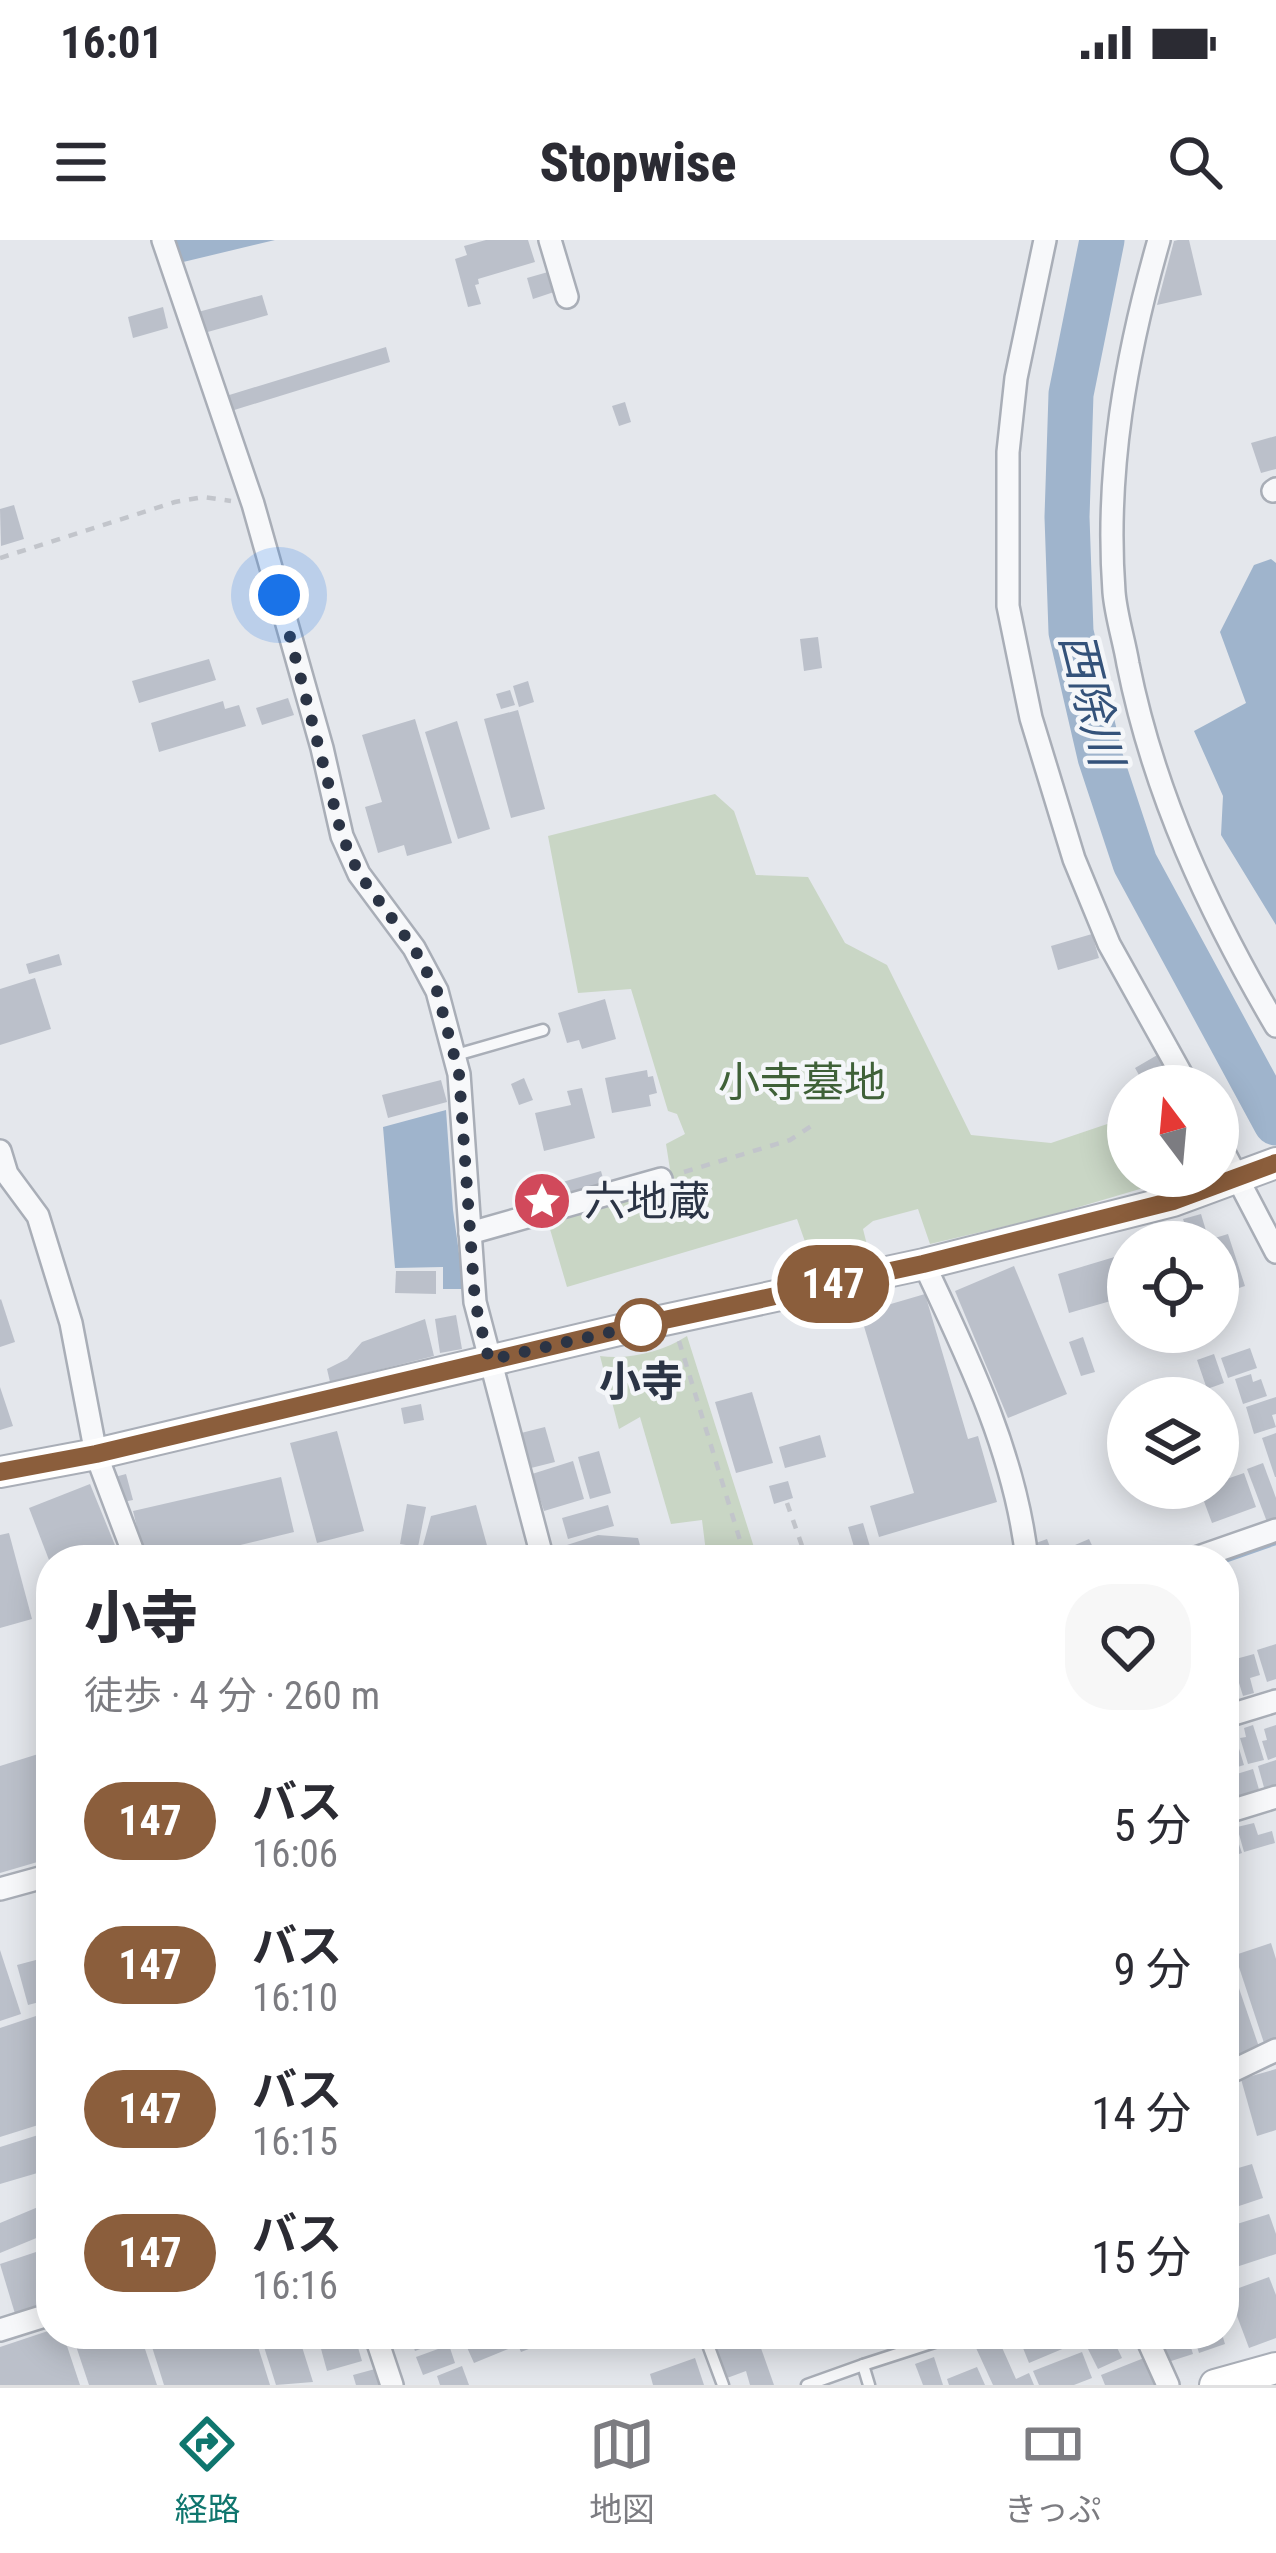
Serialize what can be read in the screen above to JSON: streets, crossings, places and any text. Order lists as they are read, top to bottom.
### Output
{
  "water": ["西除川"],
  "parks": ["小寺墓地"],
  "places": {
    "place": ["六地蔵"],
    "other": ["小寺"]
  },
  "lines": ["bus line 147"],
  "north": "top",
  "page": {
    "status": "16:01",
    "header": "Stopwise",
    "on_map": "147",
    "heading": ["小寺", "徒歩 · 4 分 · 260 m"],
    "list": [
      {
        "mark": "147",
        "name": "バス",
        "note": "16:06",
        "value": "5 分"
      },
      {
        "mark": "147",
        "name": "バス",
        "note": "16:10",
        "value": "9 分"
      },
      {
        "mark": "147",
        "name": "バス",
        "note": "16:15",
        "value": "14 分"
      },
      {
        "mark": "147",
        "name": "バス",
        "note": "16:16",
        "value": "15 分"
      }
    ],
    "tabs": ["経路", "地図", "きっぷ"]
  }
}
